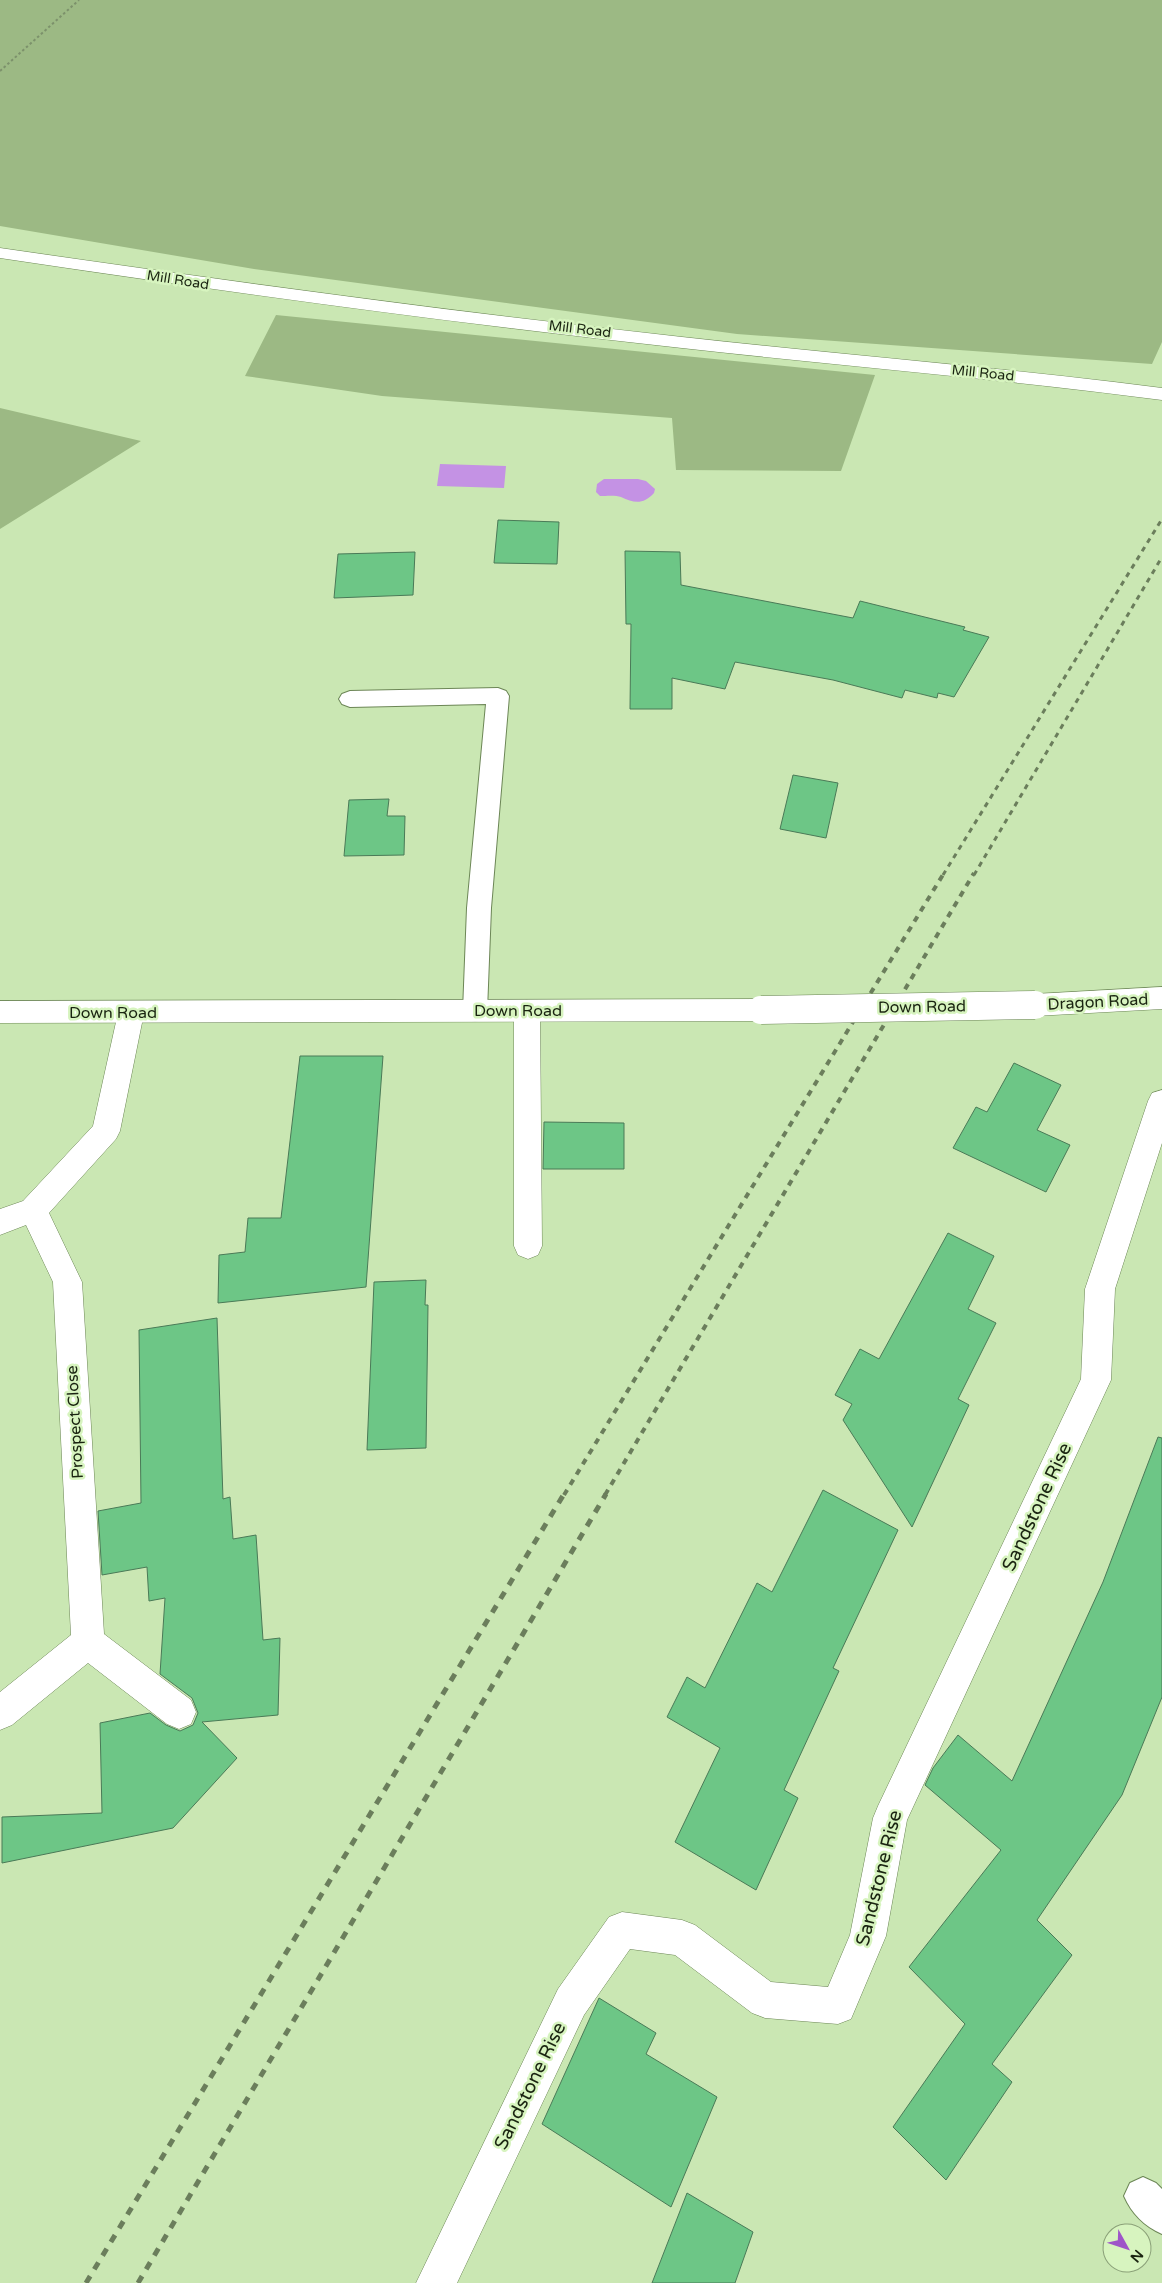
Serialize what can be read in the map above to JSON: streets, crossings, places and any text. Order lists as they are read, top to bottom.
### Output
{
  "streets": {
    "street": [
      "Mill Road",
      "Dragon Road",
      "Down Road",
      "Prospect Close",
      "Sandstone Rise"
    ]
  },
  "crossings": [
    ["Dragon Road", "Down Road"]
  ],
  "north": "bottom right"
}
